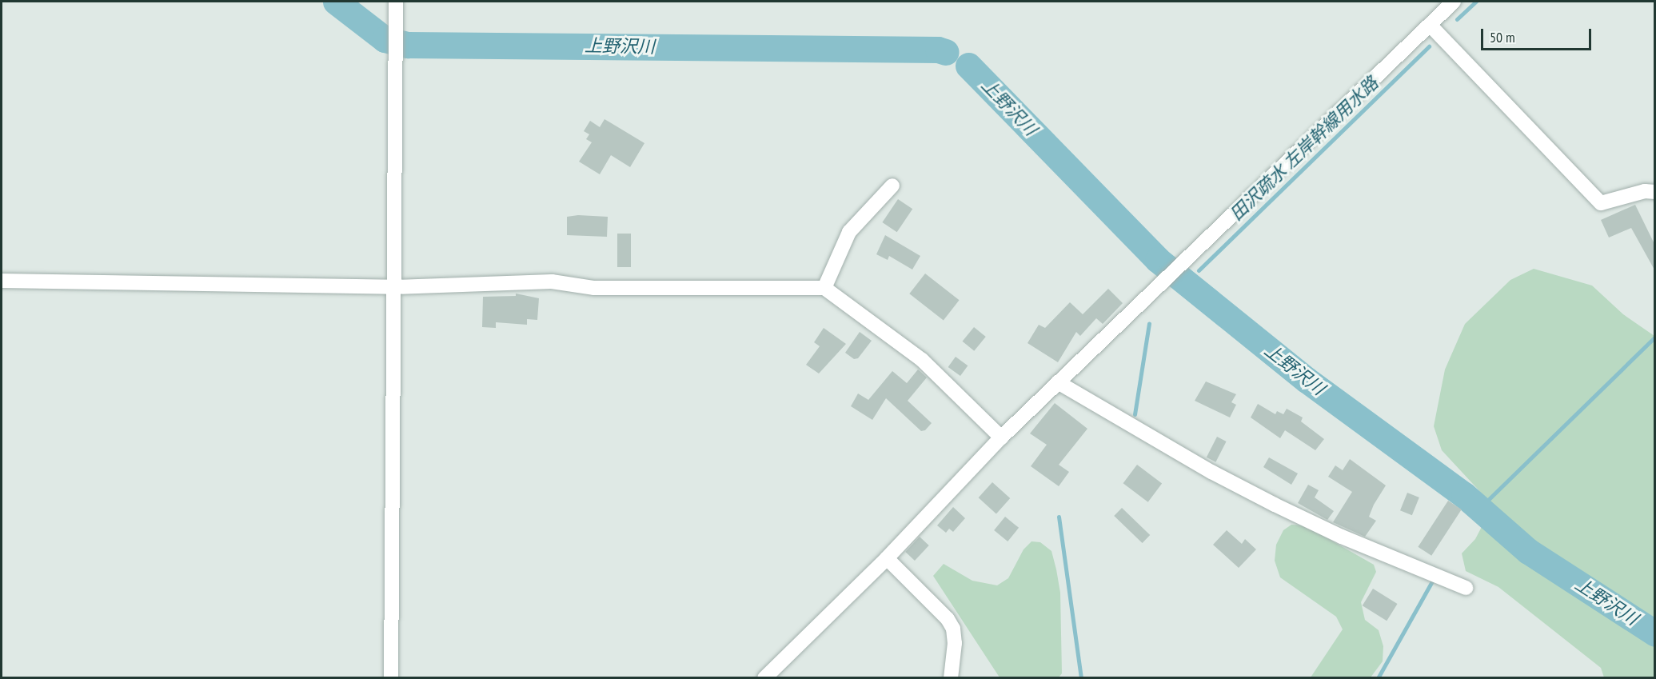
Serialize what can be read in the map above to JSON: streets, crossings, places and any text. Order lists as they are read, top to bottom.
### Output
{
  "water": ["上野沢川", "田沢疏水 左岸幹線用水路"],
  "scale_bar": "50 m"
}
